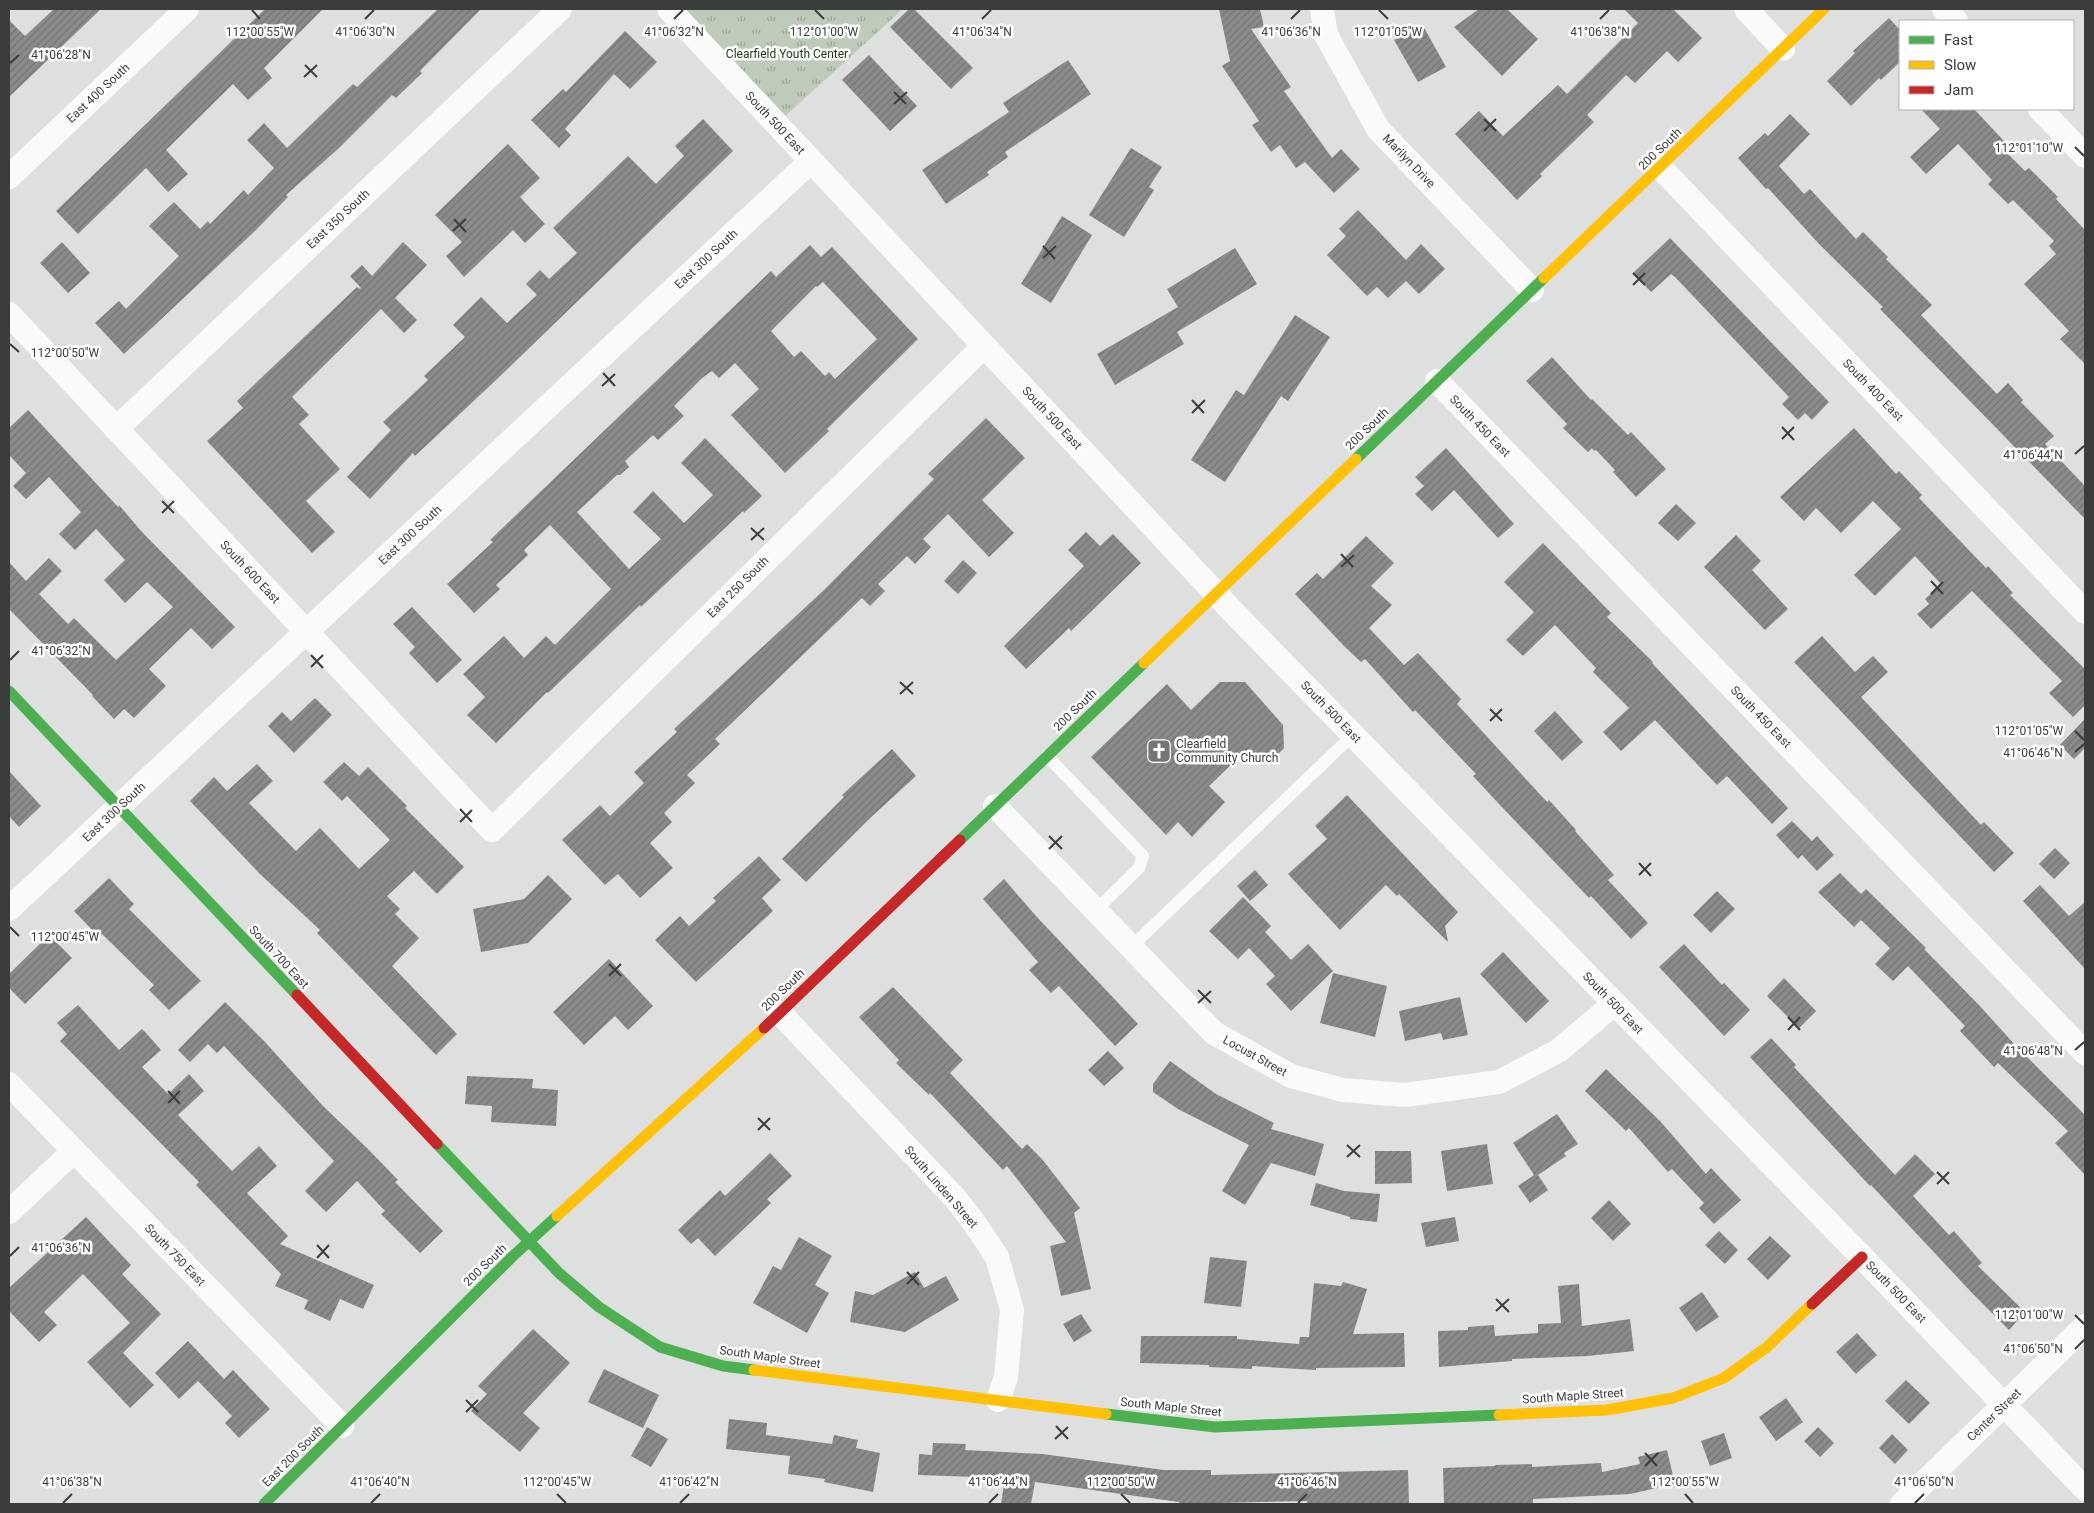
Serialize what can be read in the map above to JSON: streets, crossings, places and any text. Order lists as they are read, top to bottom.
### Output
{
  "streets": {
    "street": [
      "East 400 South",
      "South 500 East",
      "200 South",
      "Marilyn Drive",
      "East 350 South",
      "East 300 South",
      "South 400 East",
      "South 450 East",
      "South 600 East",
      "East 250 South",
      "South 700 East",
      "Locust Street",
      "South Linden Street",
      "South 750 East",
      "South Maple Street",
      "Center Street",
      "East 200 South"
    ]
  },
  "crossings": [
    ["South 500 East", "200 South"],
    ["South 500 East", "East 300 South"],
    ["South 500 East", "East 250 South"],
    ["South 500 East", "Locust Street"],
    ["South 500 East", "South Maple Street"],
    ["South 500 East", "Center Street"],
    ["200 South", "Marilyn Drive"],
    ["200 South", "South 400 East"],
    ["200 South", "South 450 East"],
    ["200 South", "South 700 East"],
    ["200 South", "Locust Street"],
    ["200 South", "South Linden Street"],
    ["200 South", "South 750 East"],
    ["200 South", "South Maple Street"],
    ["200 South", "East 200 South"],
    ["East 350 South", "South 600 East"],
    ["East 300 South", "South 600 East"],
    ["East 300 South", "South 700 East"],
    ["South 600 East", "East 250 South"],
    ["South 700 East", "South Maple Street"],
    ["South Linden Street", "South Maple Street"],
    ["South 750 East", "East 200 South"]
  ],
  "parks": ["Clearfield Youth Center"],
  "places": {
    "church": ["Clearfield Community Church"]
  },
  "legend": ["Fast", "Slow", "Jam"],
  "coordinates": [
    "41°06'30\"N",
    "41°06'32\"N",
    "41°06'34\"N",
    "41°06'36\"N",
    "41°06'38\"N",
    "112°00'55\"W",
    "112°01'00\"W",
    "112°01'05\"W",
    "41°06'28\"N",
    "112°01'10\"W",
    "112°00'50\"W",
    "41°06'44\"N",
    "41°06'46\"N",
    "112°00'45\"W",
    "41°06'48\"N",
    "41°06'50\"N",
    "41°06'40\"N",
    "41°06'42\"N"
  ]
}
